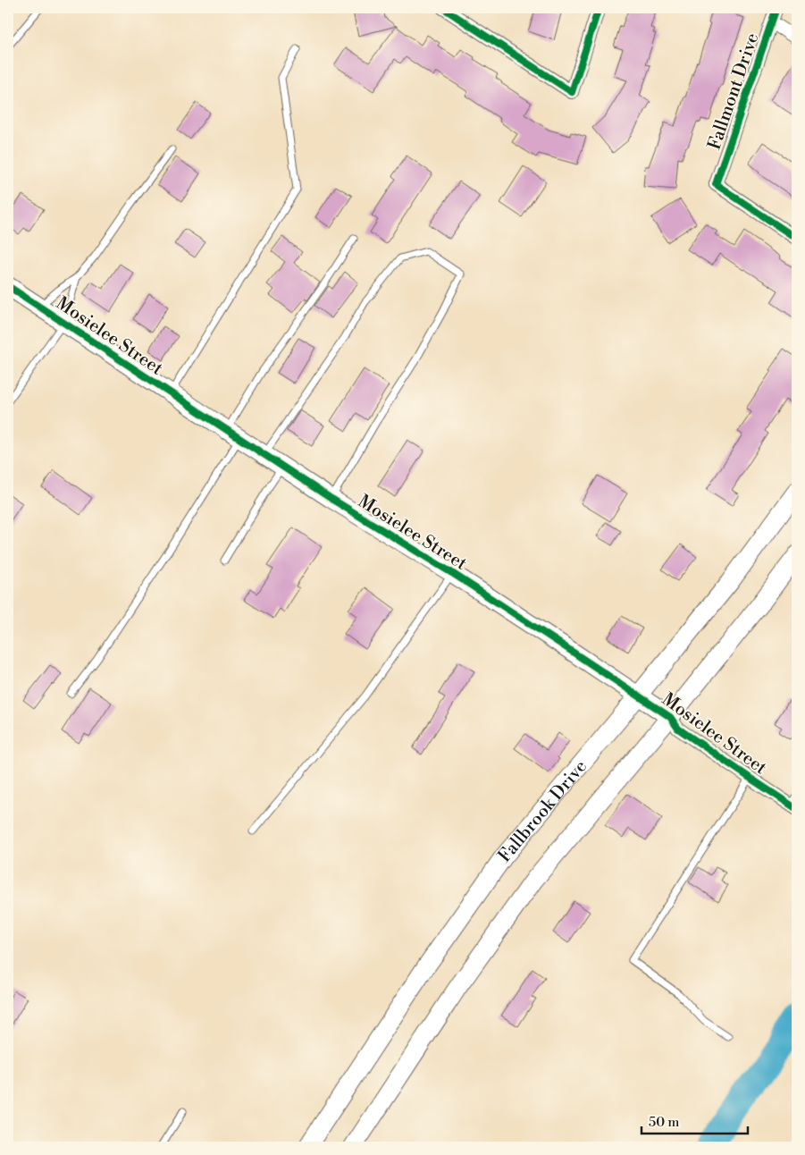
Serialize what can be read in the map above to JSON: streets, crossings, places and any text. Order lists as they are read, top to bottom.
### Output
{
  "streets": {
    "main road": ["Mosielee Street", "Fallbrook Drive"],
    "street": ["Fallmont Drive"]
  },
  "crossings": [
    ["Mosielee Street", "Fallbrook Drive"]
  ],
  "scale_bar": "50 m"
}
